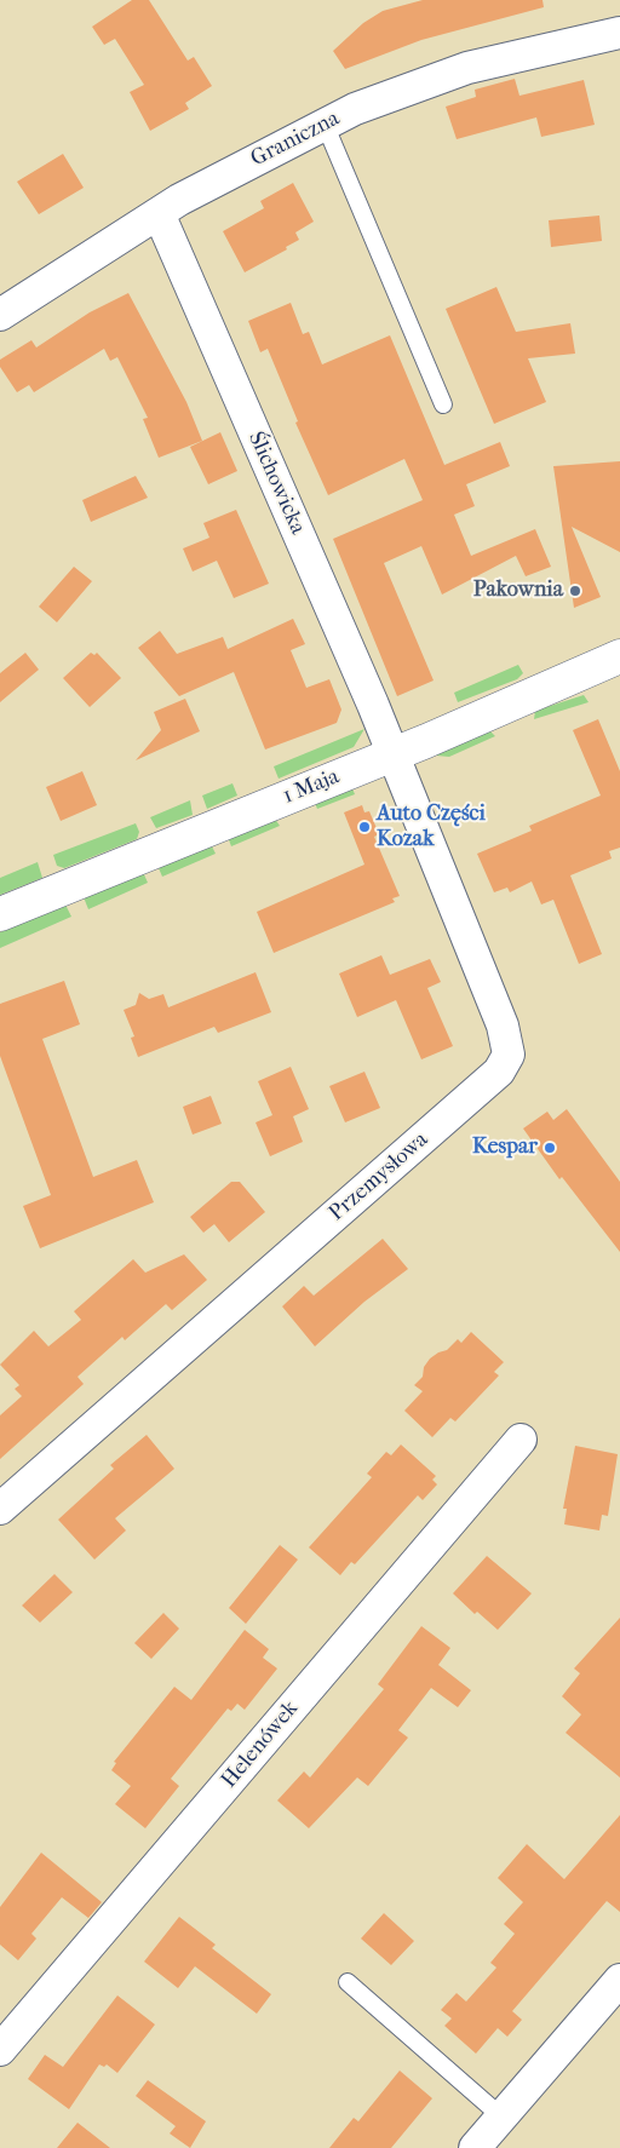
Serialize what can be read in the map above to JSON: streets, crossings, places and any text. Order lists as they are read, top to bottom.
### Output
{
  "streets": {
    "street": [
      "Graniczna",
      "Ślichowicka",
      "1 Maja",
      "Przemysłowa",
      "Helenówek"
    ]
  },
  "crossings": [
    ["Graniczna", "Ślichowicka"],
    ["Ślichowicka", "1 Maja"],
    ["Ślichowicka", "Przemysłowa"],
    ["1 Maja", "Przemysłowa"]
  ],
  "places": ["Pakownia", "Auto Części Kozak", "Kespar"]
}
